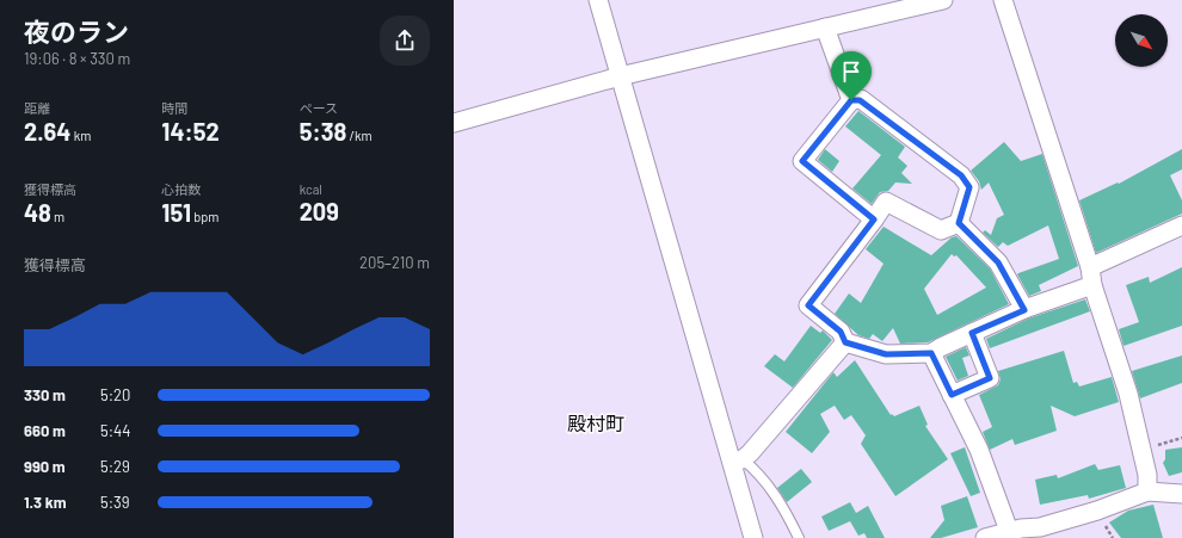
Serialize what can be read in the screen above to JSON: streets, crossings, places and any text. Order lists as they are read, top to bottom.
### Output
{
  "districts": ["殿村町"],
  "north": "bottom right",
  "page": {
    "heading": ["夜のラン", "19:06 · 8 × 330 m"],
    "stats": [
      ["距離", "2.64 km"],
      ["時間", "14:52"],
      ["ペース", "5:38 /km"],
      ["獲得標高", "48 m"],
      ["心拍数", "151 bpm"],
      ["kcal", "209"]
    ],
    "chart": ["獲得標高", "205–210 m"],
    "list": [
      {
        "name": "330 m",
        "note": "5:20"
      },
      {
        "name": "660 m",
        "note": "5:44"
      },
      {
        "name": "990 m",
        "note": "5:29"
      },
      {
        "name": "1.3 km",
        "note": "5:39"
      }
    ]
  }
}
